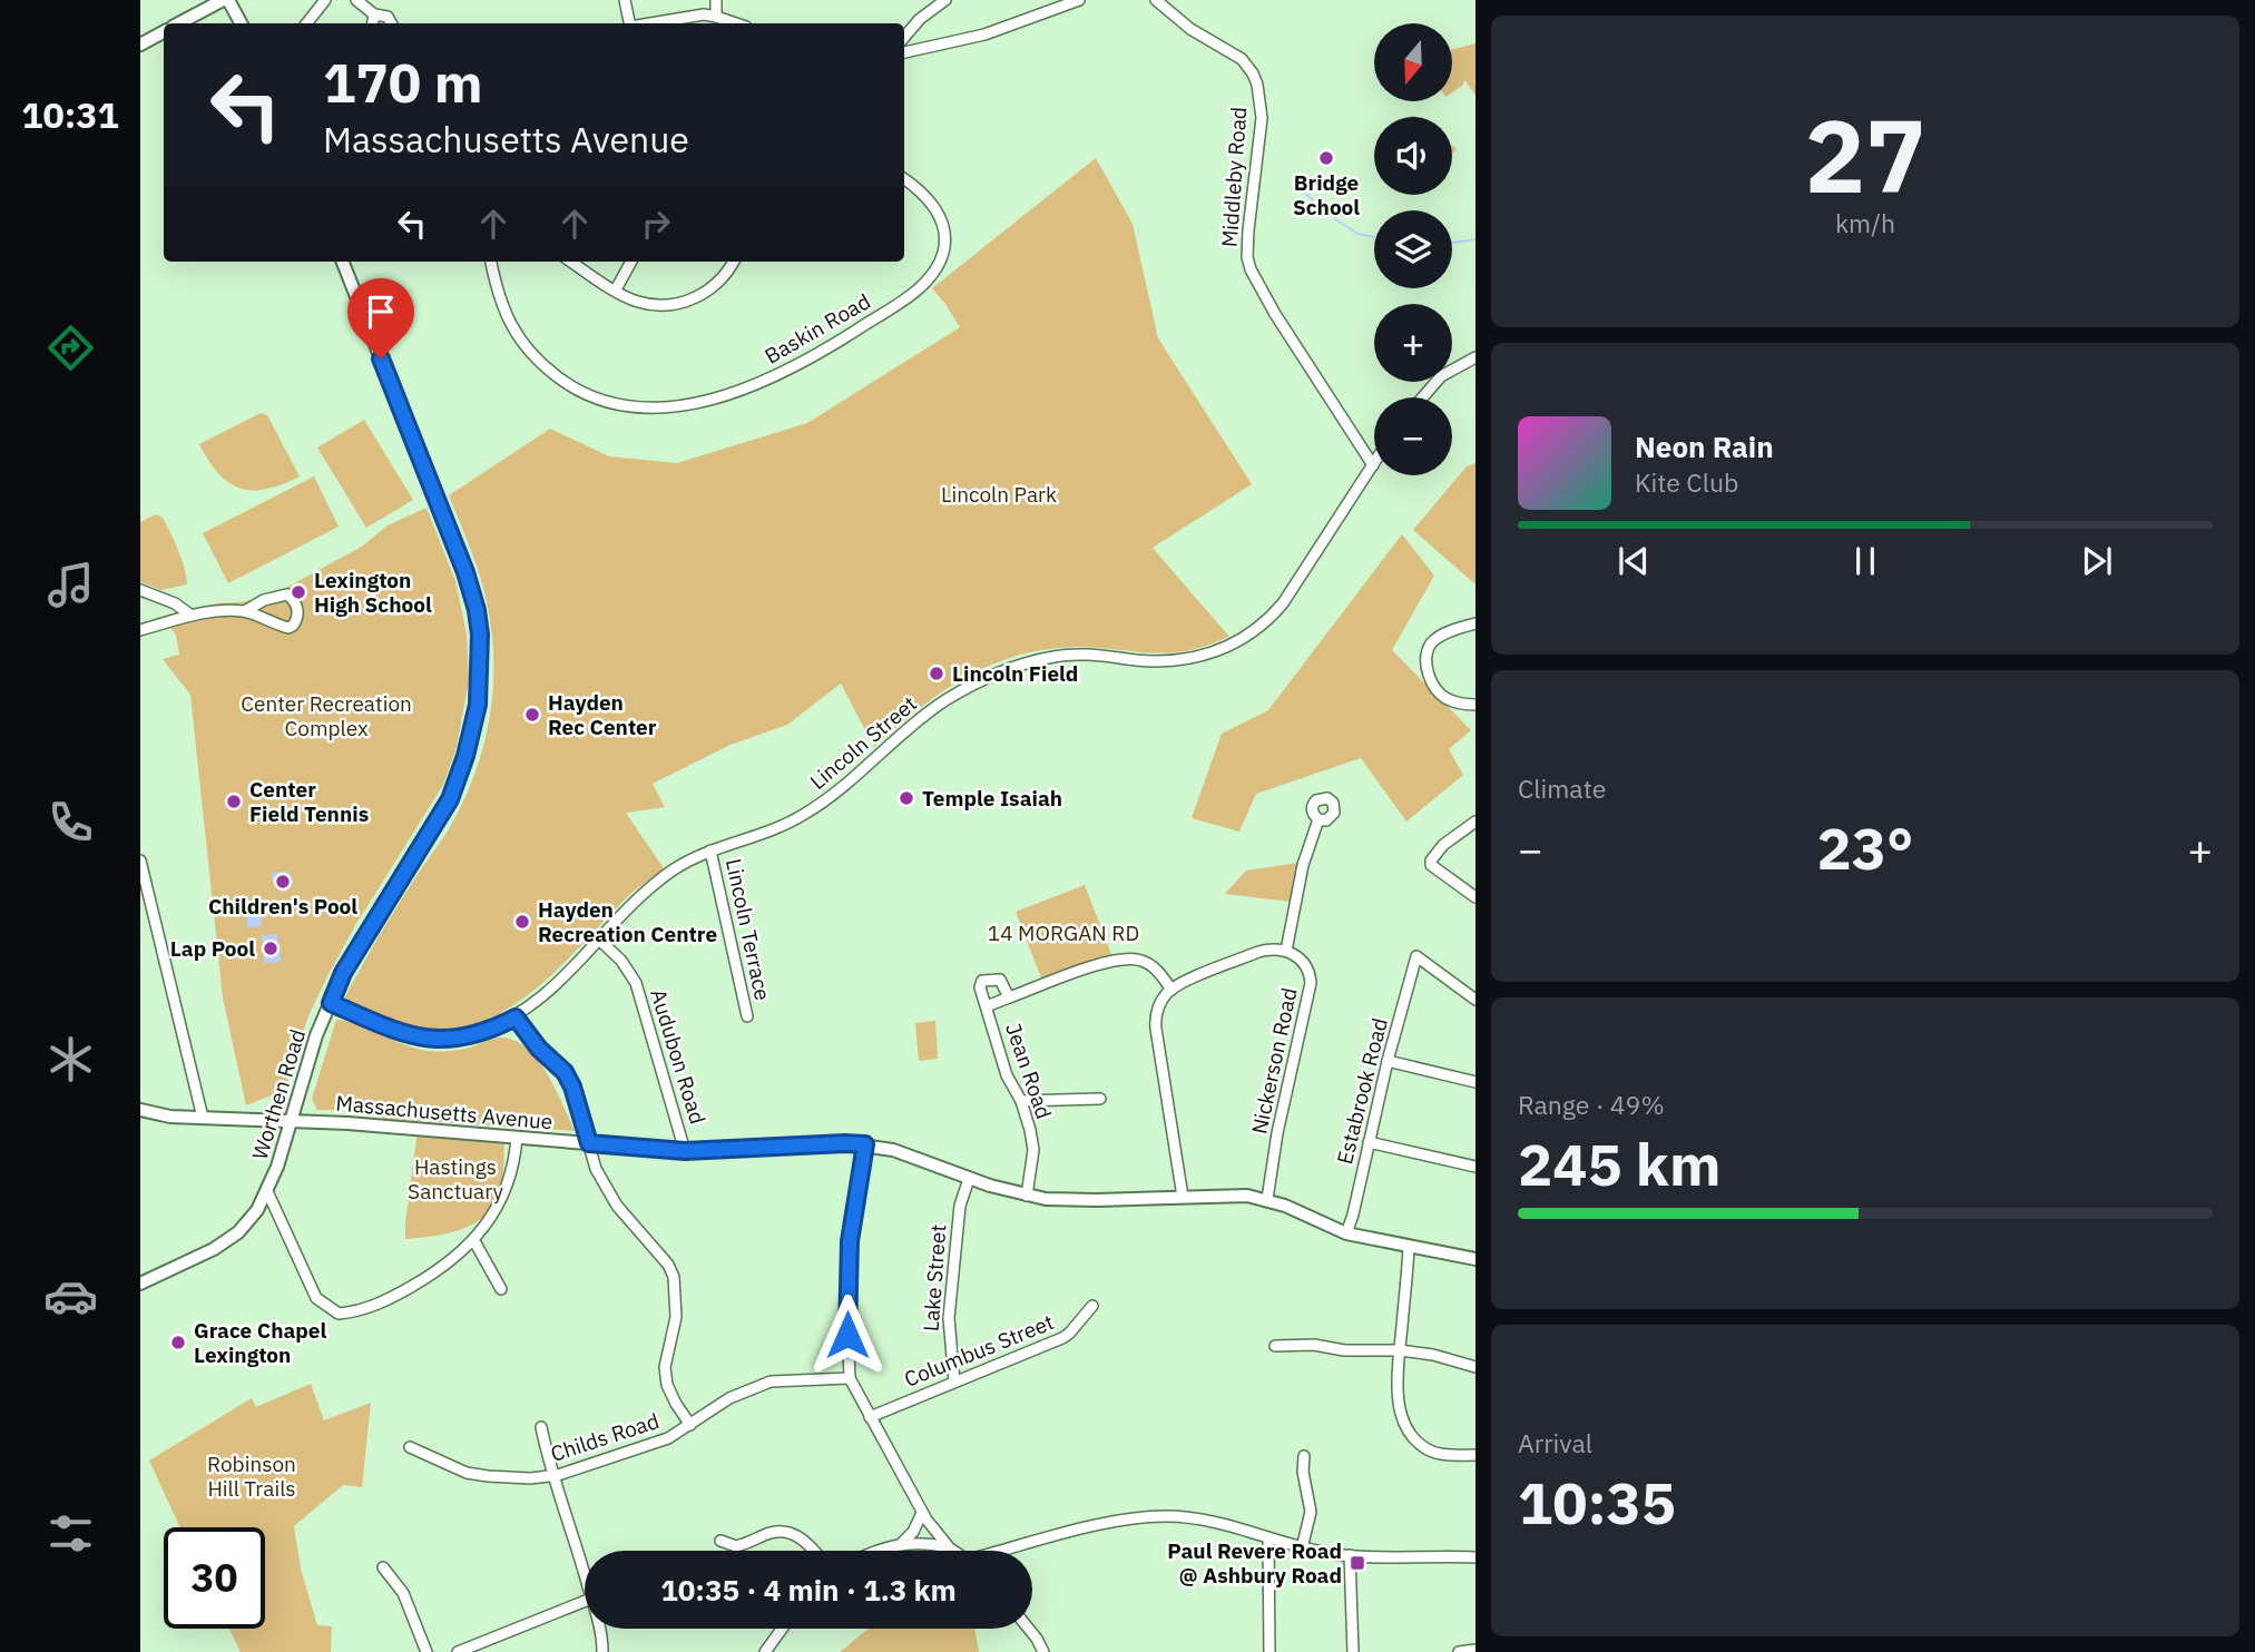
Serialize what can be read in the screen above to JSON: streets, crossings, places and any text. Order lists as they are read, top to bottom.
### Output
{
  "streets": {
    "main road": ["Worthen Road", "Massachusetts Avenue"],
    "street": [
      "Middleby Road",
      "Baskin Road",
      "Lincoln Street",
      "Lincoln Terrace",
      "Audubon Road",
      "Nickerson Road",
      "Jean Road",
      "Estabrook Road",
      "Lake Street",
      "Columbus Street",
      "Childs Road"
    ]
  },
  "crossings": [
    ["Middleby Road", "Lincoln Street"],
    ["Lincoln Street", "Lincoln Terrace"],
    ["Lincoln Street", "Audubon Road"],
    ["Lincoln Street", "Worthen Road"],
    ["Audubon Road", "Massachusetts Avenue"],
    ["Nickerson Road", "Massachusetts Avenue"],
    ["Jean Road", "Massachusetts Avenue"],
    ["Estabrook Road", "Massachusetts Avenue"],
    ["Worthen Road", "Massachusetts Avenue"],
    ["Massachusetts Avenue", "Lake Street"],
    ["Lake Street", "Columbus Street"]
  ],
  "parks": [
    "Lincoln Park",
    "Center Recreation Complex",
    "14 MORGAN RD",
    "Hastings Sanctuary",
    "Robinson Hill Trails"
  ],
  "places": {
    "other": [
      "Bridge School",
      "Lexington High School",
      "Lincoln Field",
      "Hayden Rec Center",
      "Temple Isaiah",
      "Center Field Tennis",
      "Children's Pool",
      "Hayden Recreation Centre",
      "Lap Pool",
      "Grace Chapel Lexington"
    ],
    "transit": ["Paul Revere Road @ Ashbury Road"]
  },
  "north": "bottom",
  "page": {
    "tabs": "10:31",
    "tile": [
      ["27", "km/h"],
      "Climate",
      ["Range · 49%", "245 km"],
      ["Arrival", "10:35"]
    ],
    "map_buttons": ["+", "−"],
    "turn": ["170 m", "Massachusetts Avenue"],
    "song": ["Neon Rain", "Kite Club"],
    "heat": ["−", "23°", "+"],
    "limit": "30",
    "trip": "10:35 · 4 min · 1.3 km"
  }
}
